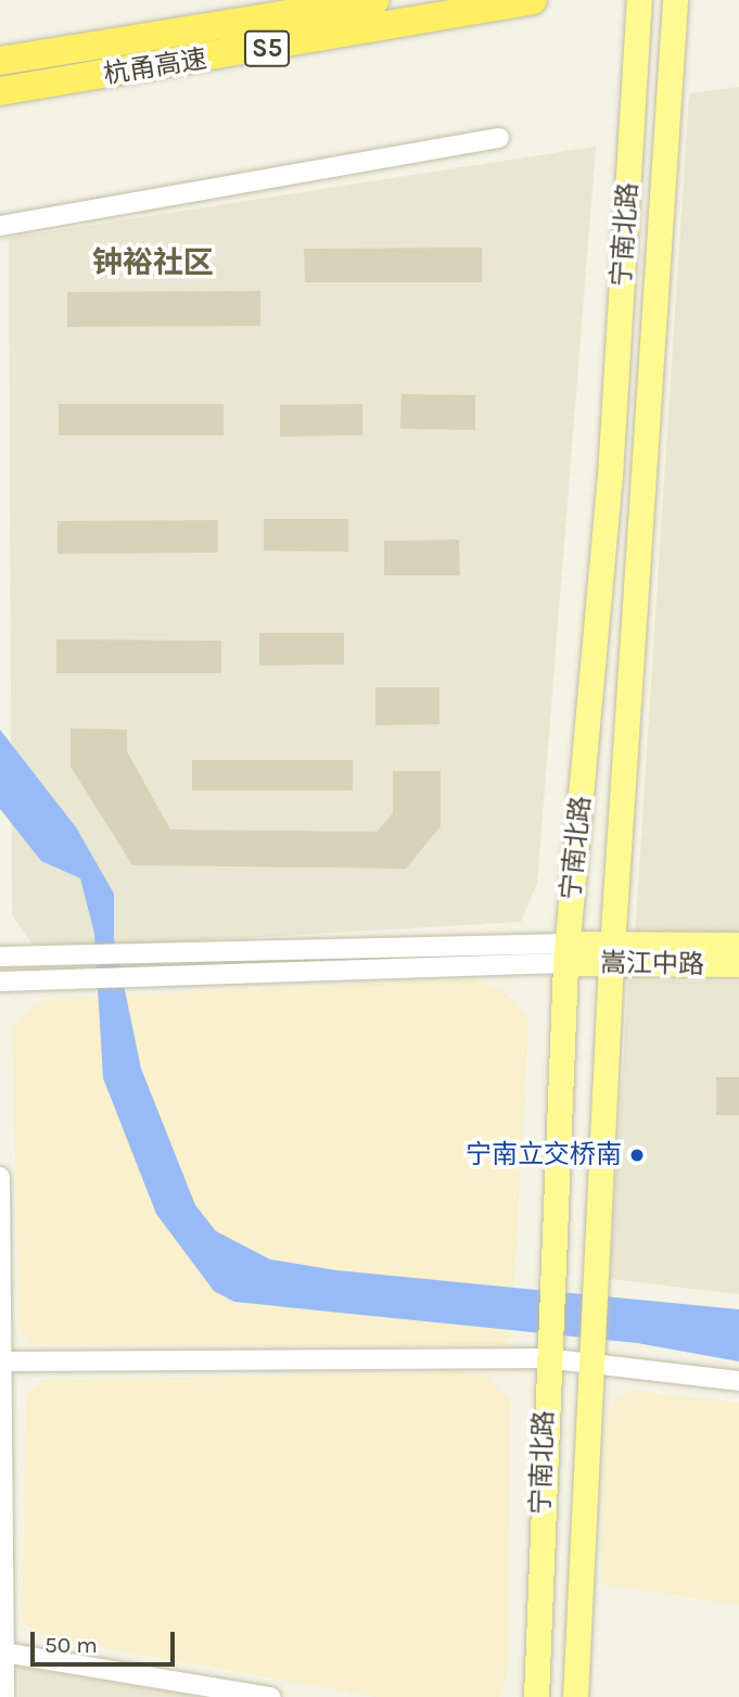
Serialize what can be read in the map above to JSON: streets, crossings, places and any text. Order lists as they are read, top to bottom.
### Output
{
  "streets": {
    "highway": ["S5", "杭甬高速"],
    "main road": ["宁南北路", "嵩江中路"]
  },
  "crossings": [
    ["宁南北路", "嵩江中路"]
  ],
  "districts": ["钟裕社区"],
  "places": ["宁南立交桥南"],
  "scale_bar": "50 m"
}
